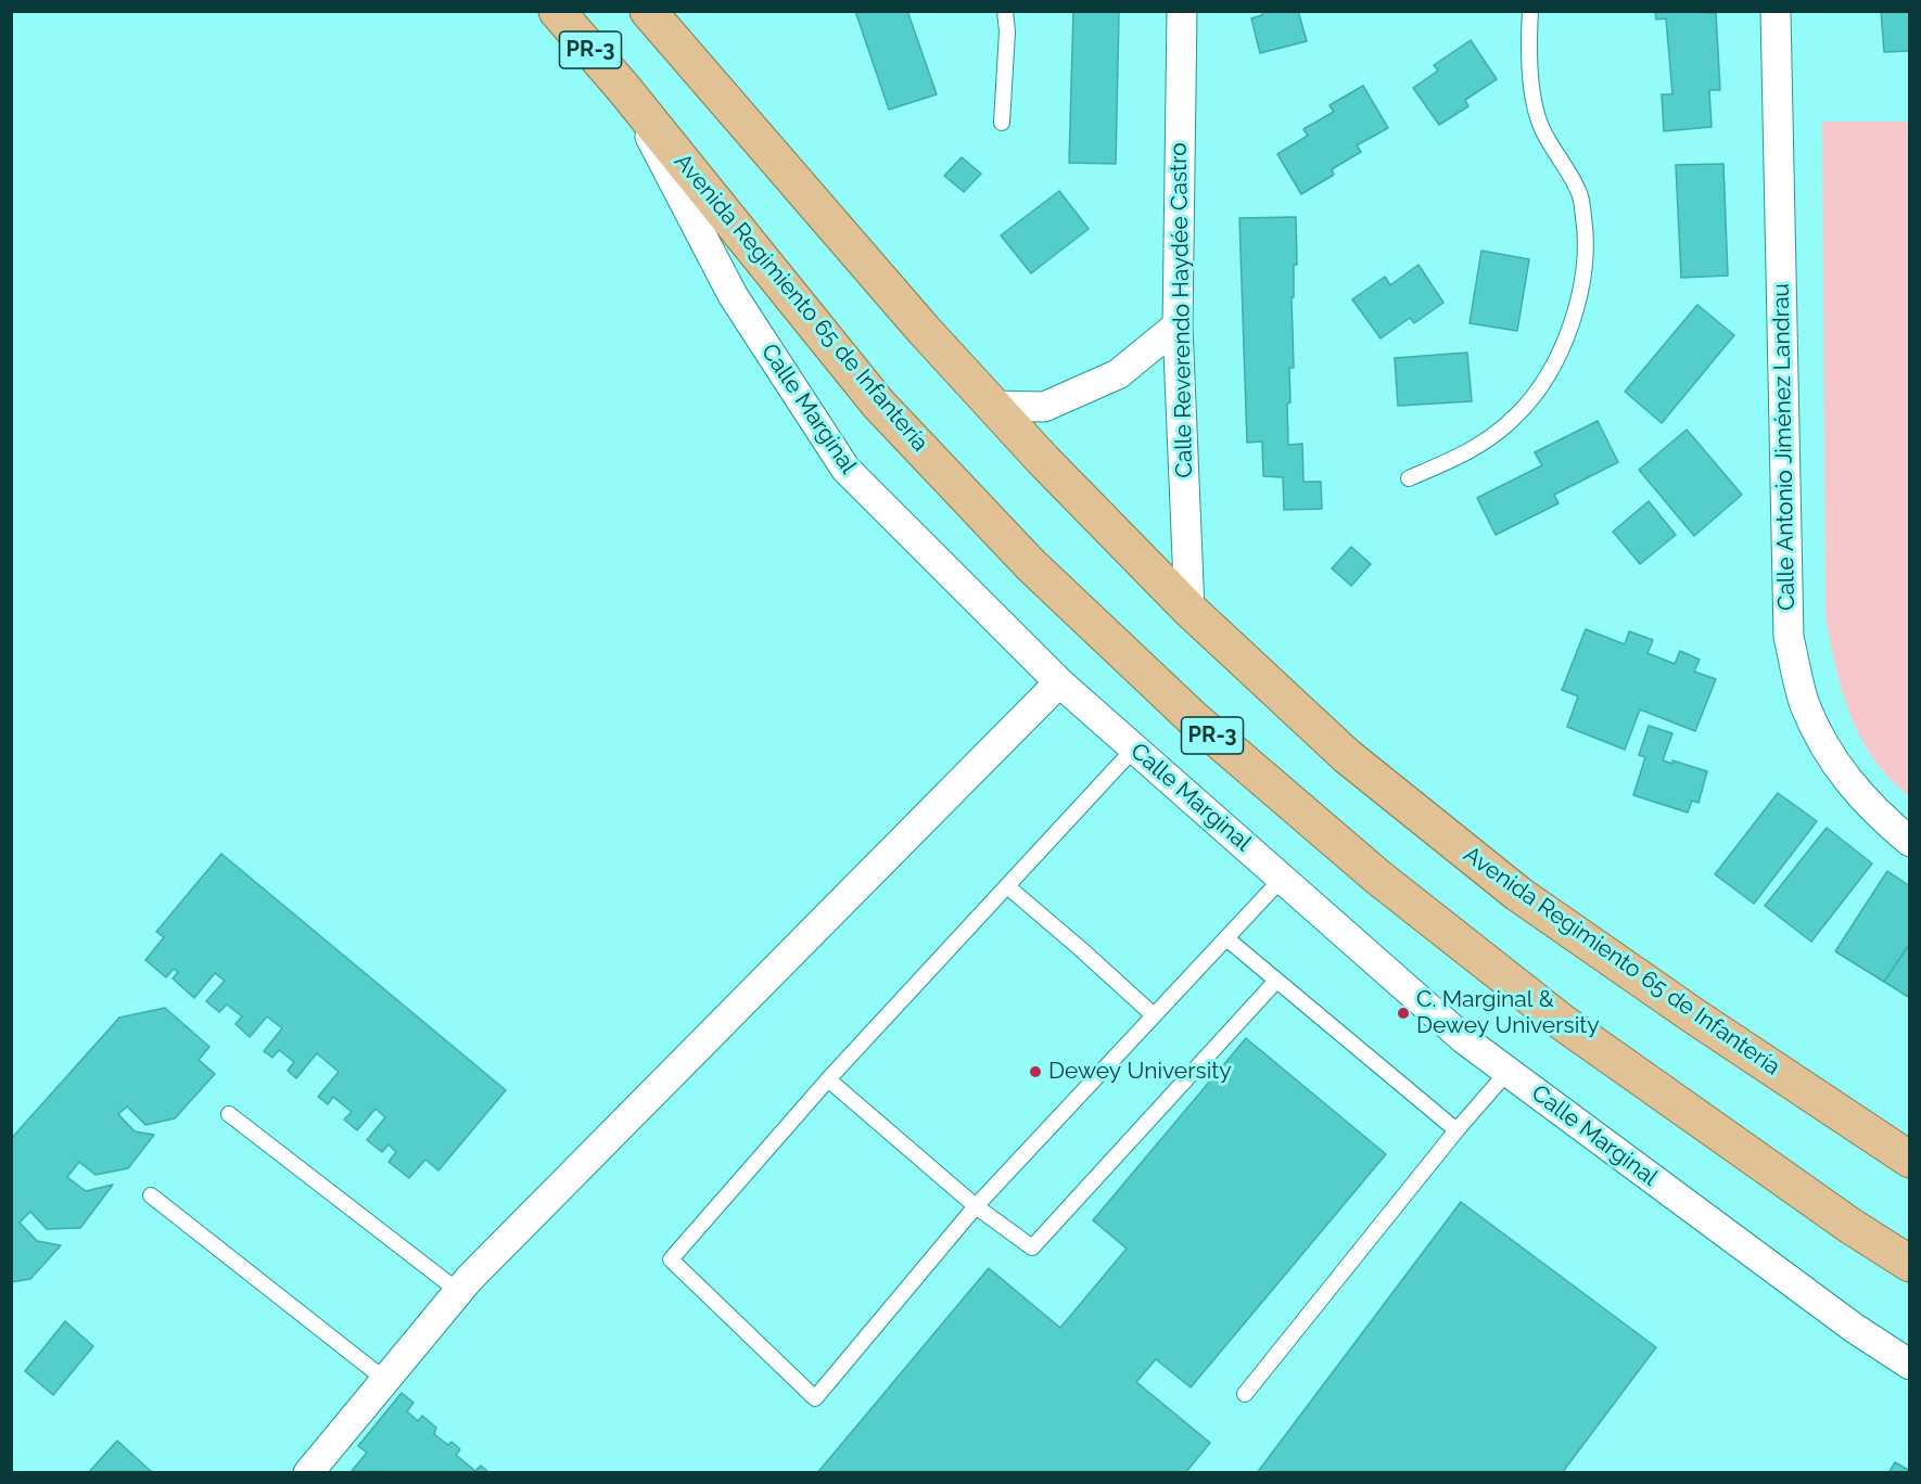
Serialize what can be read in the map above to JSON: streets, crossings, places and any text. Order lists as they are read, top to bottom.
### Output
{
  "streets": {
    "main road": ["PR-3", "Avenida Regimiento 65 de Infantería"],
    "street": ["Calle Reverendo Haydée Castro", "Calle Marginal", "Calle Antonio Jiménez Landrau"]
  },
  "crossings": [
    ["Avenida Regimiento 65 de Infantería", "Calle Reverendo Haydée Castro"],
    ["Avenida Regimiento 65 de Infantería", "Calle Marginal"]
  ],
  "places": ["C. Marginal & Dewey University", "Dewey University"]
}
